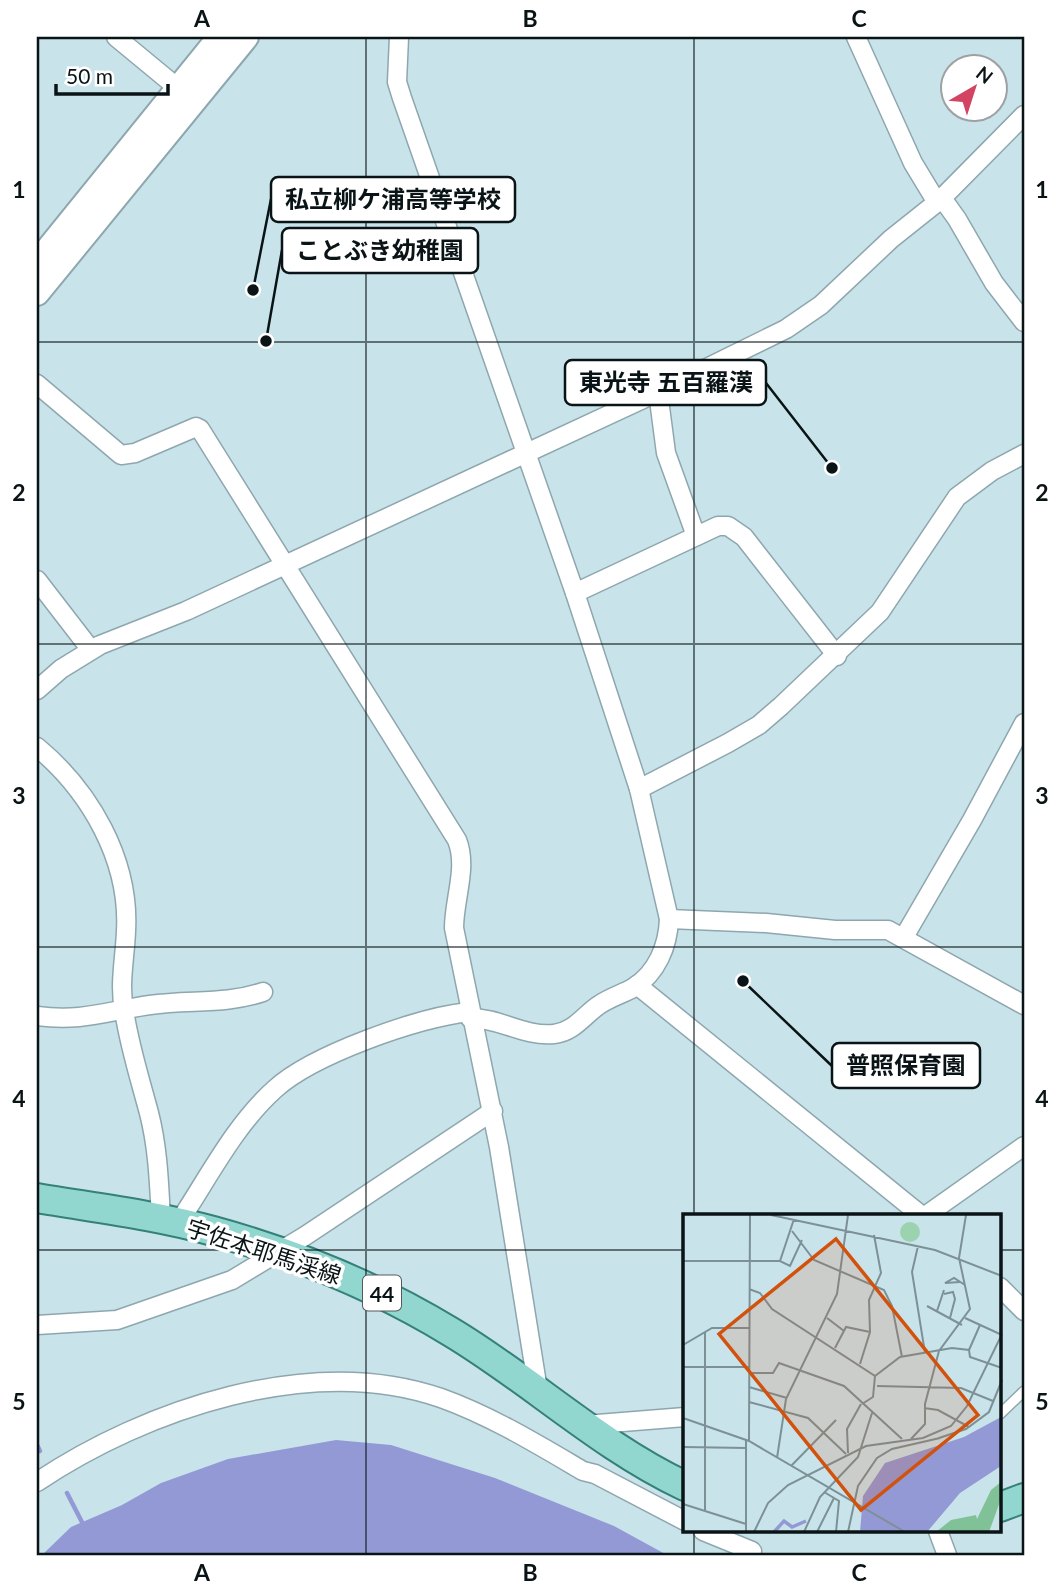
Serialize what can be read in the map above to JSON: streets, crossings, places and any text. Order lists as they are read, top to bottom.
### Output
{
  "streets": {
    "main road": ["宇佐本耶馬渓線", "44"]
  },
  "places": [
    "私立柳ケ浦高等学校",
    "ことぶき幼稚園",
    "東光寺 五百羅漢",
    "普照保育園"
  ],
  "scale_bar": "50 m",
  "north": "top right",
  "grid": {
    "columns": ["A", "B", "C"],
    "rows": [
      "1",
      "2",
      "3",
      "4",
      "5"
    ]
  }
}
